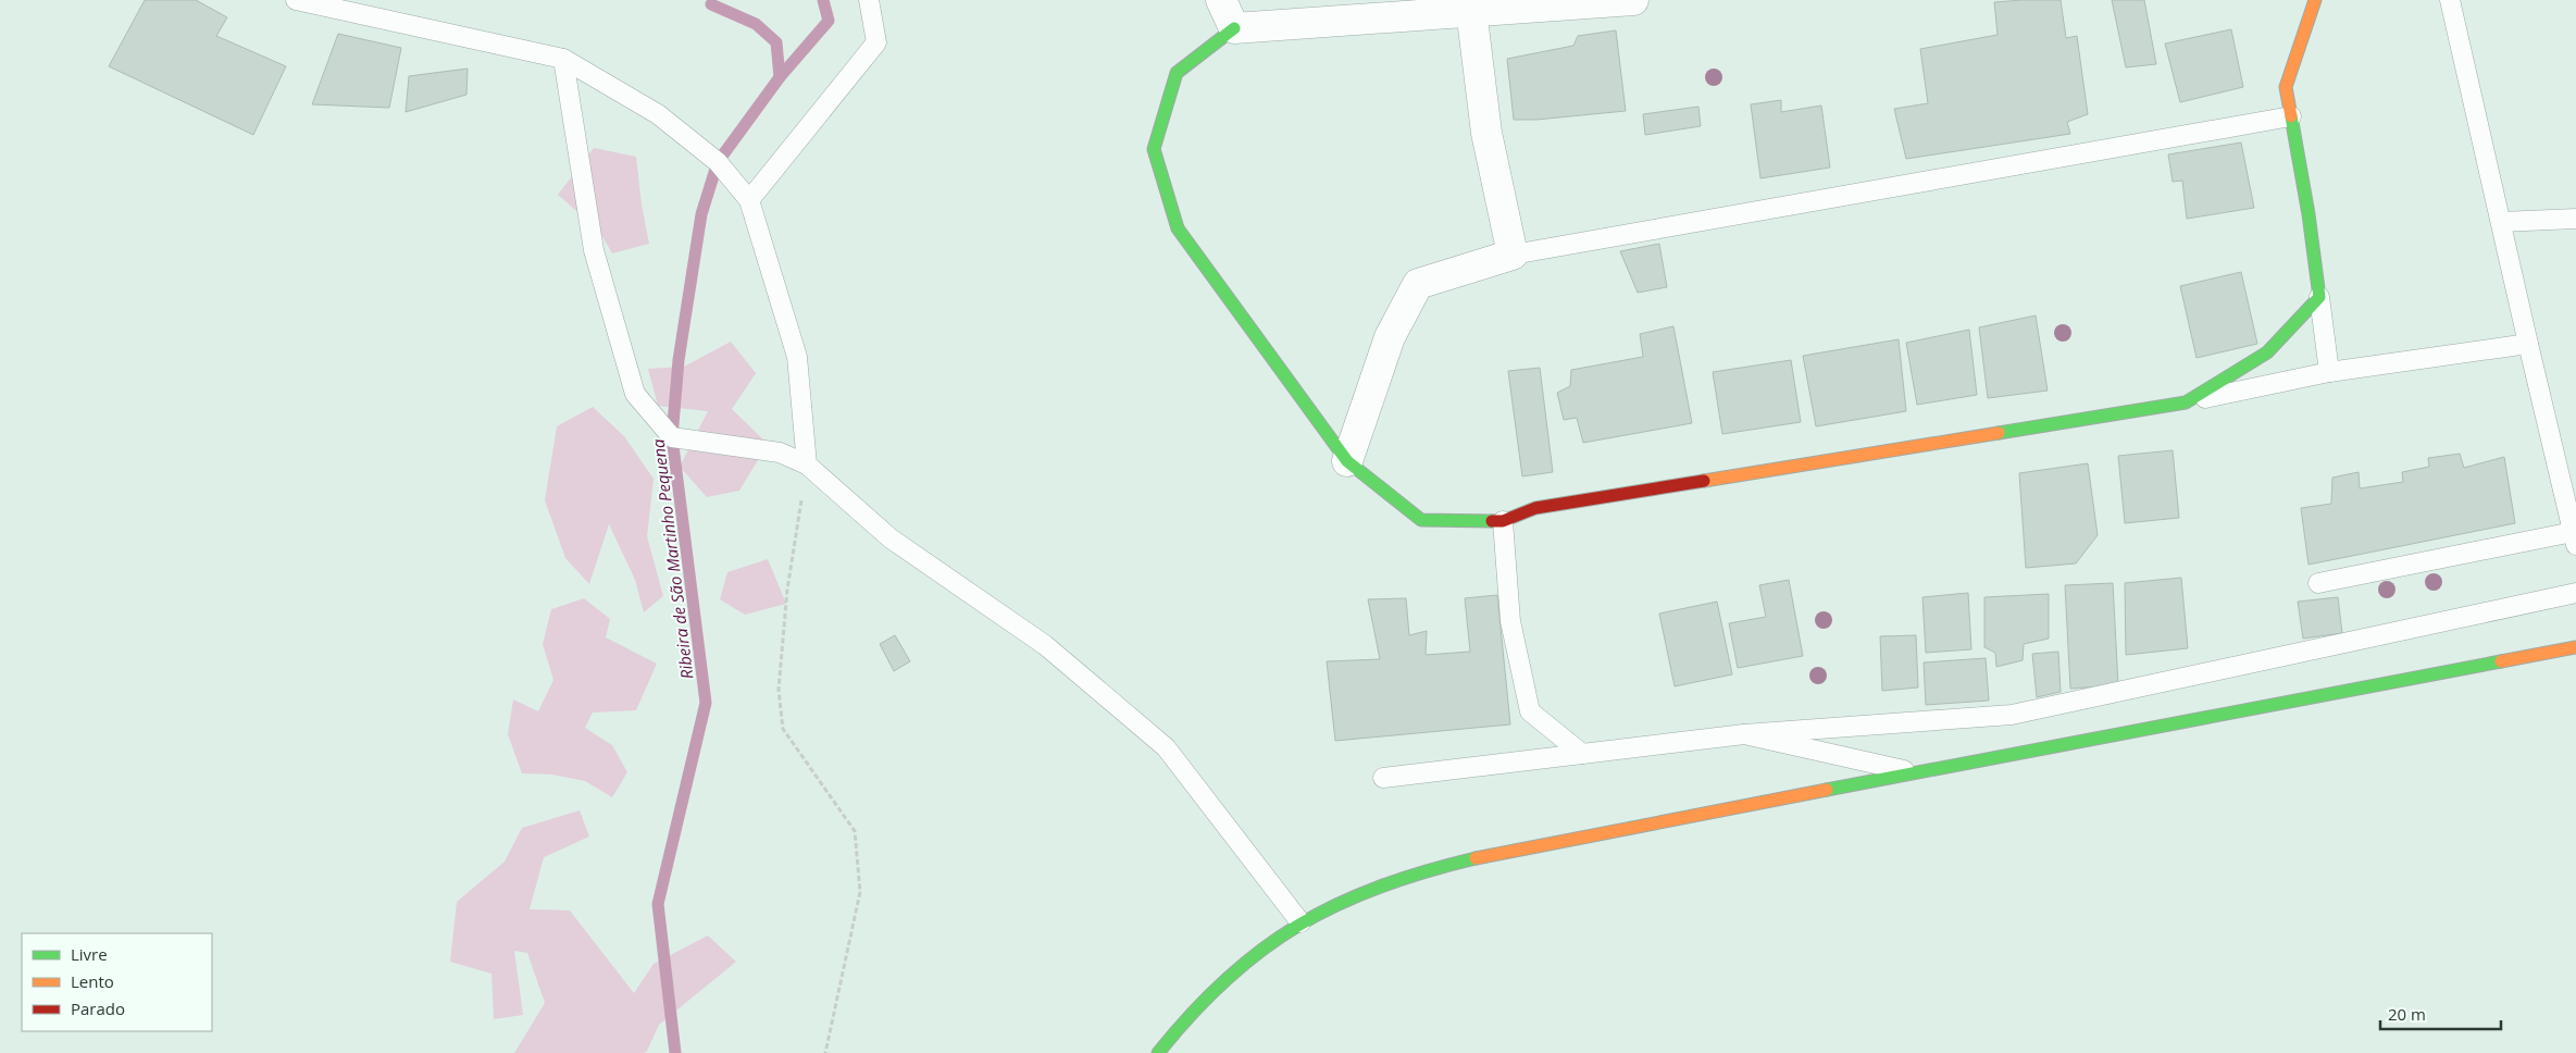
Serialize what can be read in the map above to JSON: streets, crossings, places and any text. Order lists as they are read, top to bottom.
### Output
{
  "water": ["Ribeira de São Martinho Pequena"],
  "legend": ["Livre", "Lento", "Parado"],
  "scale_bar": "20 m"
}
